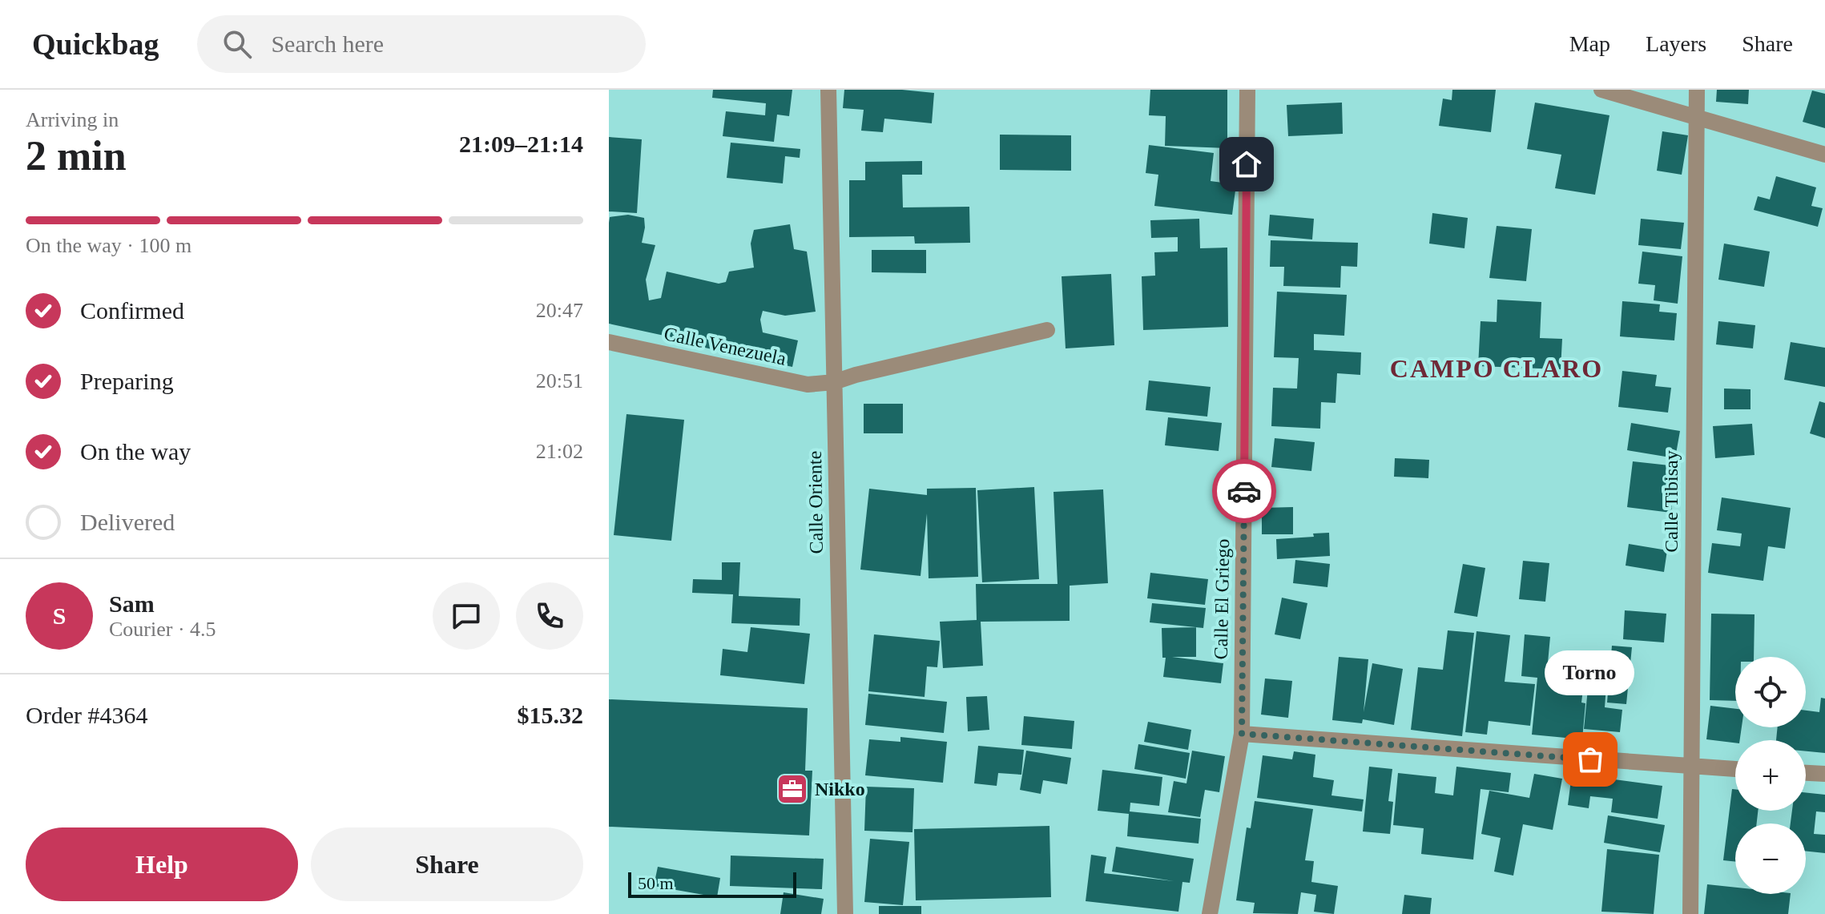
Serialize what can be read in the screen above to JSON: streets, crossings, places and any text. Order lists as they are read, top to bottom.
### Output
{
  "streets": {
    "street": [
      "Calle Venezuela",
      "Calle Tibisay",
      "Calle Oriente",
      "Calle El Griego"
    ]
  },
  "crossings": [
    ["Calle Venezuela", "Calle Oriente"]
  ],
  "districts": ["CAMPO CLARO"],
  "places": {
    "other": ["Torno"],
    "office": ["Nikko"]
  },
  "scale_bar": "50 m",
  "page": {
    "header": "Quickbag",
    "search": "Search here",
    "nav": ["Map", "Layers", "Share"],
    "heading": ["2 min", "Arriving in", "21:09–21:14"],
    "panel": [
      "Sam",
      "Courier · 4.5",
      "Order #4364",
      "$15.32"
    ],
    "bar": "On the way · 100 m",
    "list": [
      ["Confirmed", "20:47"],
      ["Preparing", "20:51"],
      ["On the way", "21:02"],
      "Delivered"
    ],
    "round": "S",
    "bubble": "Torno",
    "map_buttons": ["+", "−"],
    "buttons": ["Help", "Share"],
    "scale": "50 m"
  }
}
